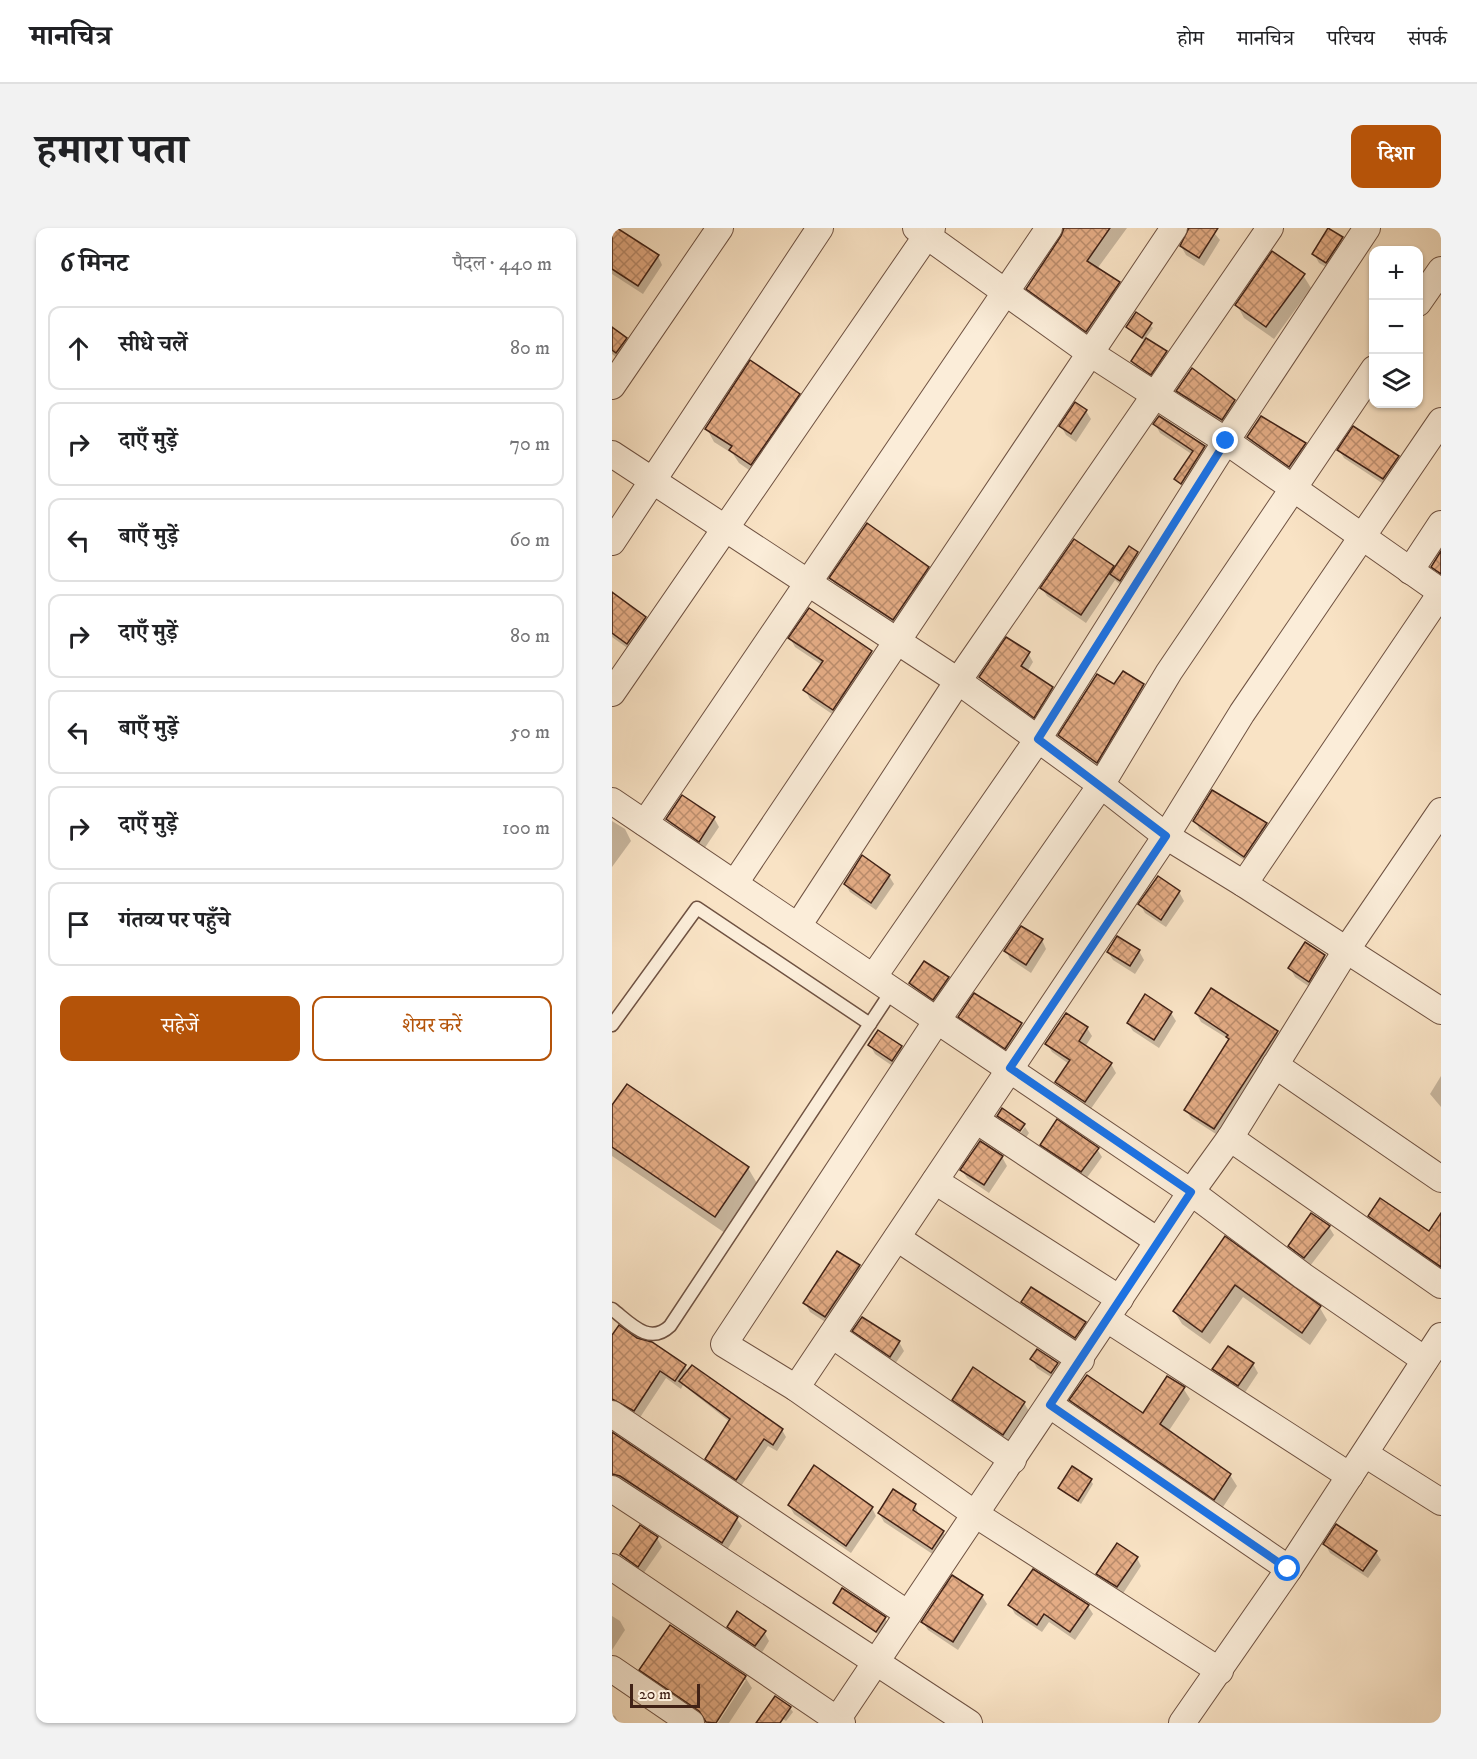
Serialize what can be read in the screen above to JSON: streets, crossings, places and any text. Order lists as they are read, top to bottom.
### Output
{
  "scale_bar": "20 m",
  "page": {
    "header": "मानचित्र",
    "nav": [
      "होम",
      "मानचित्र",
      "परिचय",
      "संपर्क"
    ],
    "title": "हमारा पता",
    "buttons": [
      "दिशा",
      ["सहेजें", "शेयर करें"]
    ],
    "heading": ["6 मिनट", "पैदल · 440 m"],
    "map_buttons": ["+", "−"],
    "list": [
      ["सीधे चलें", "80 m"],
      ["दाएँ मुड़ें", "70 m"],
      ["बाएँ मुड़ें", "60 m"],
      ["दाएँ मुड़ें", "80 m"],
      ["बाएँ मुड़ें", "50 m"],
      ["दाएँ मुड़ें", "100 m"],
      "गंतव्य पर पहुँचे"
    ],
    "scale": "20 m"
  }
}
